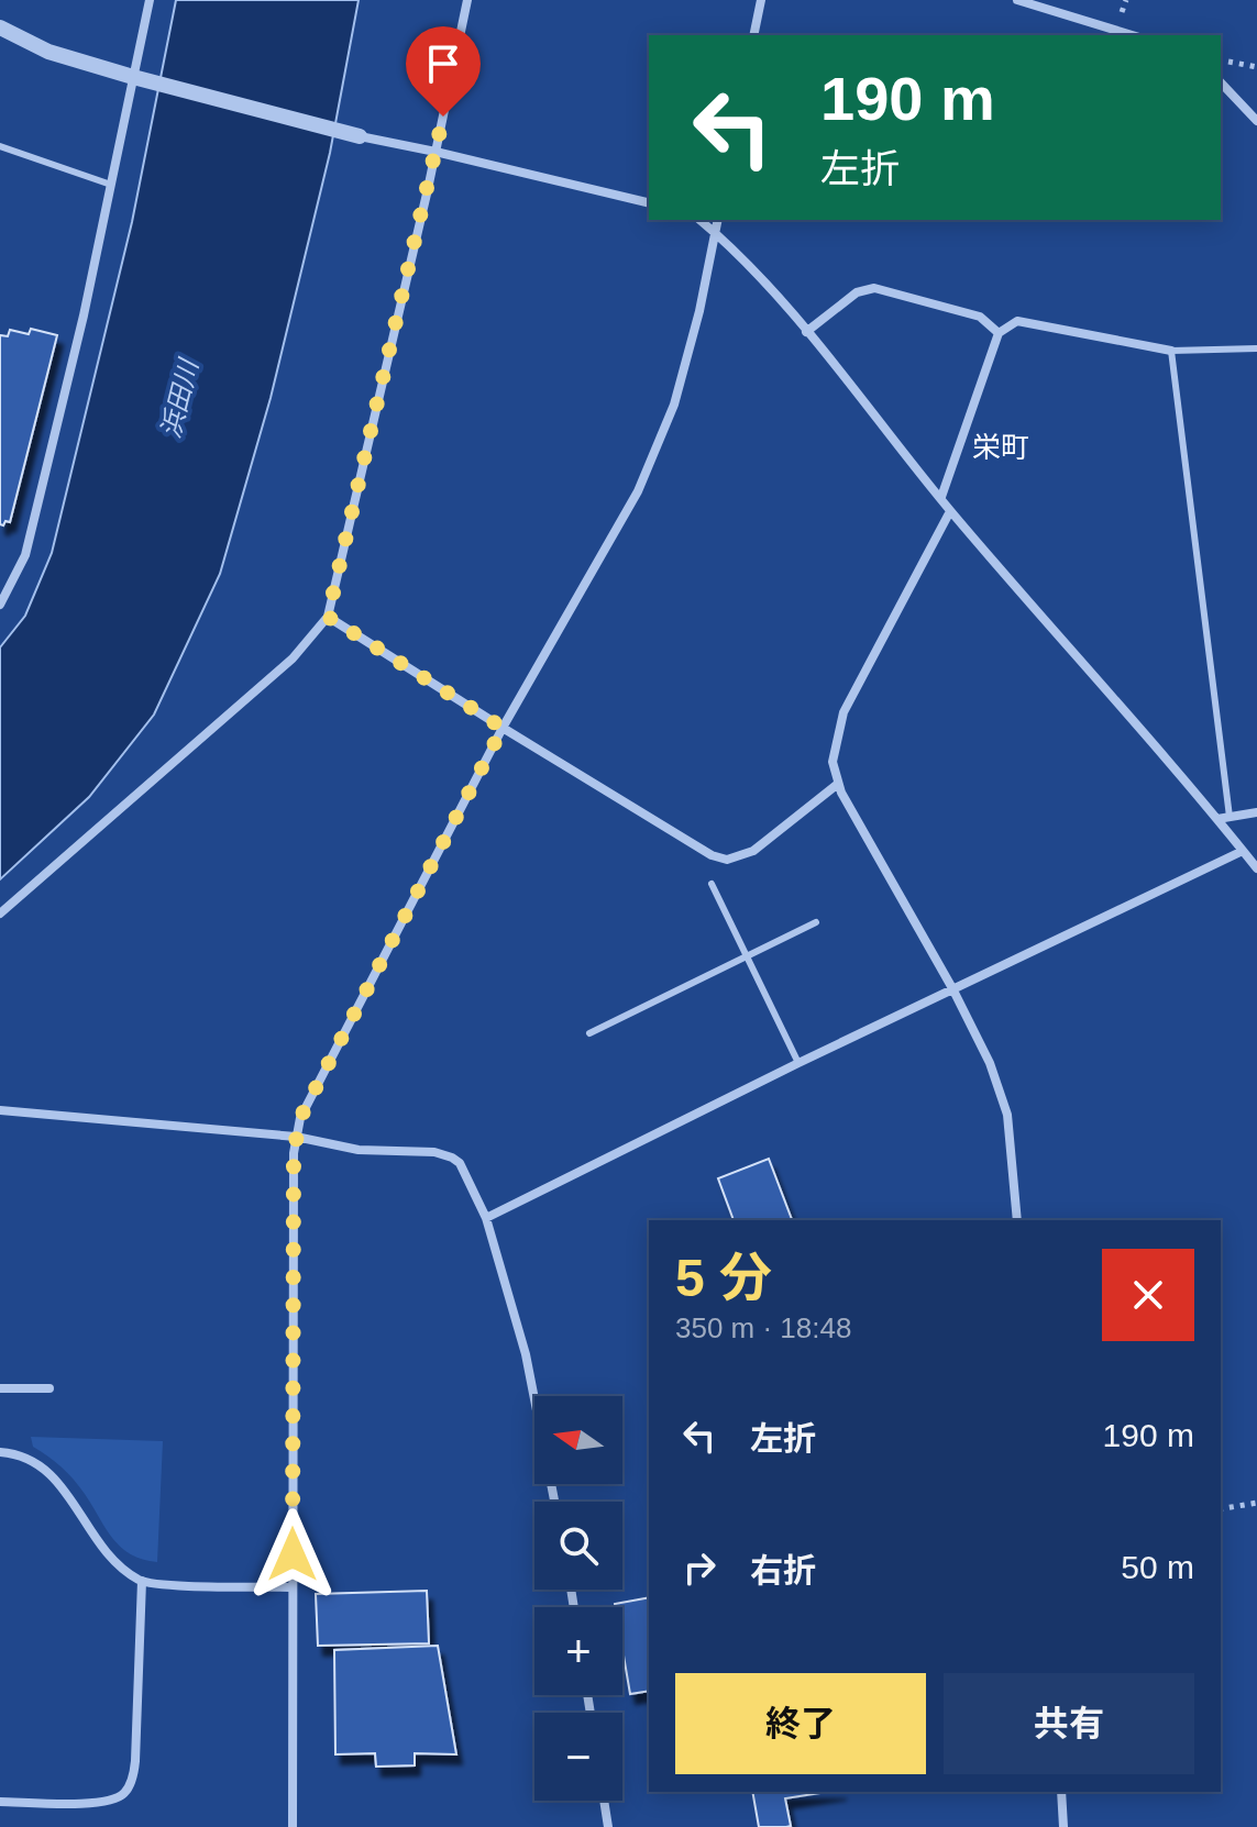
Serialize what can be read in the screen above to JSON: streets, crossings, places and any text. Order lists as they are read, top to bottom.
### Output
{
  "districts": ["栄町"],
  "water": ["浜田川"],
  "north": "left",
  "page": {
    "turn": ["190 m", "左折"],
    "heading": ["5 分", "350 m · 18:48"],
    "list": [
      {
        "name": "左折",
        "value": "190 m"
      },
      {
        "name": "右折",
        "value": "50 m"
      }
    ],
    "map_buttons": ["+", "−"],
    "buttons": ["終了", "共有"]
  }
}
